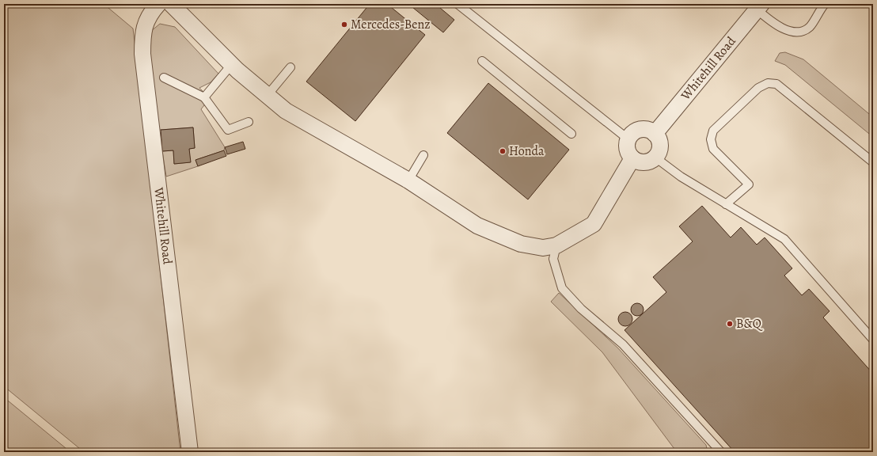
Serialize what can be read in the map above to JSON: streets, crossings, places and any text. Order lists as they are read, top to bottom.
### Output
{
  "streets": {
    "street": ["Whitehill Road"]
  },
  "places": ["Mercedes-Benz", "Honda", "B&Q"]
}
